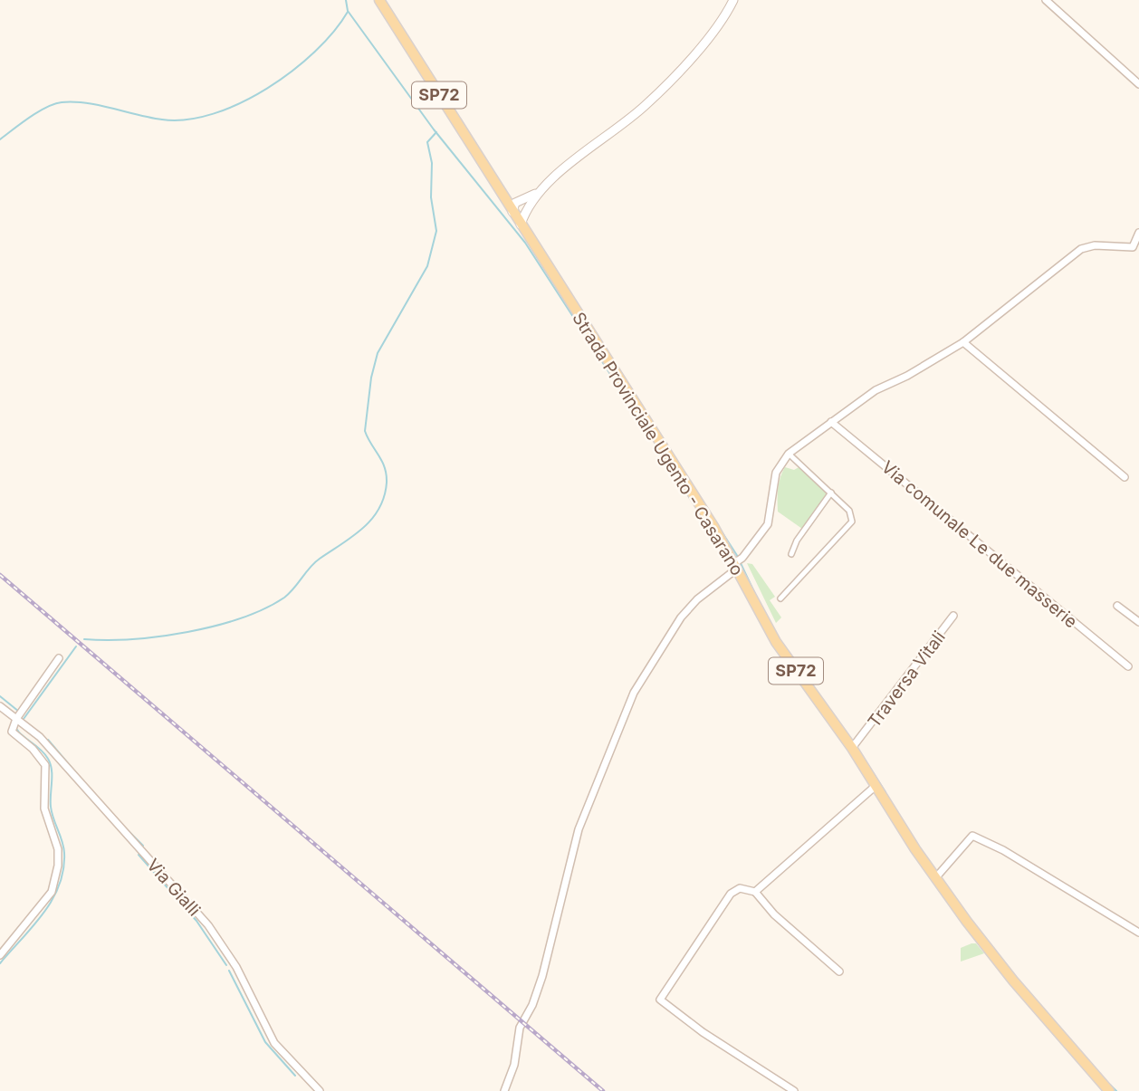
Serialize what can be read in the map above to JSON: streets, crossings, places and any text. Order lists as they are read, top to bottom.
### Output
{
  "streets": {
    "main road": ["SP72", "Strada Provinciale Ugento - Casarano"],
    "street": ["Via comunale Le due masserie", "Traversa Vitali", "Via Gialli"]
  },
  "crossings": [
    ["Strada Provinciale Ugento - Casarano", "Traversa Vitali"]
  ]
}
